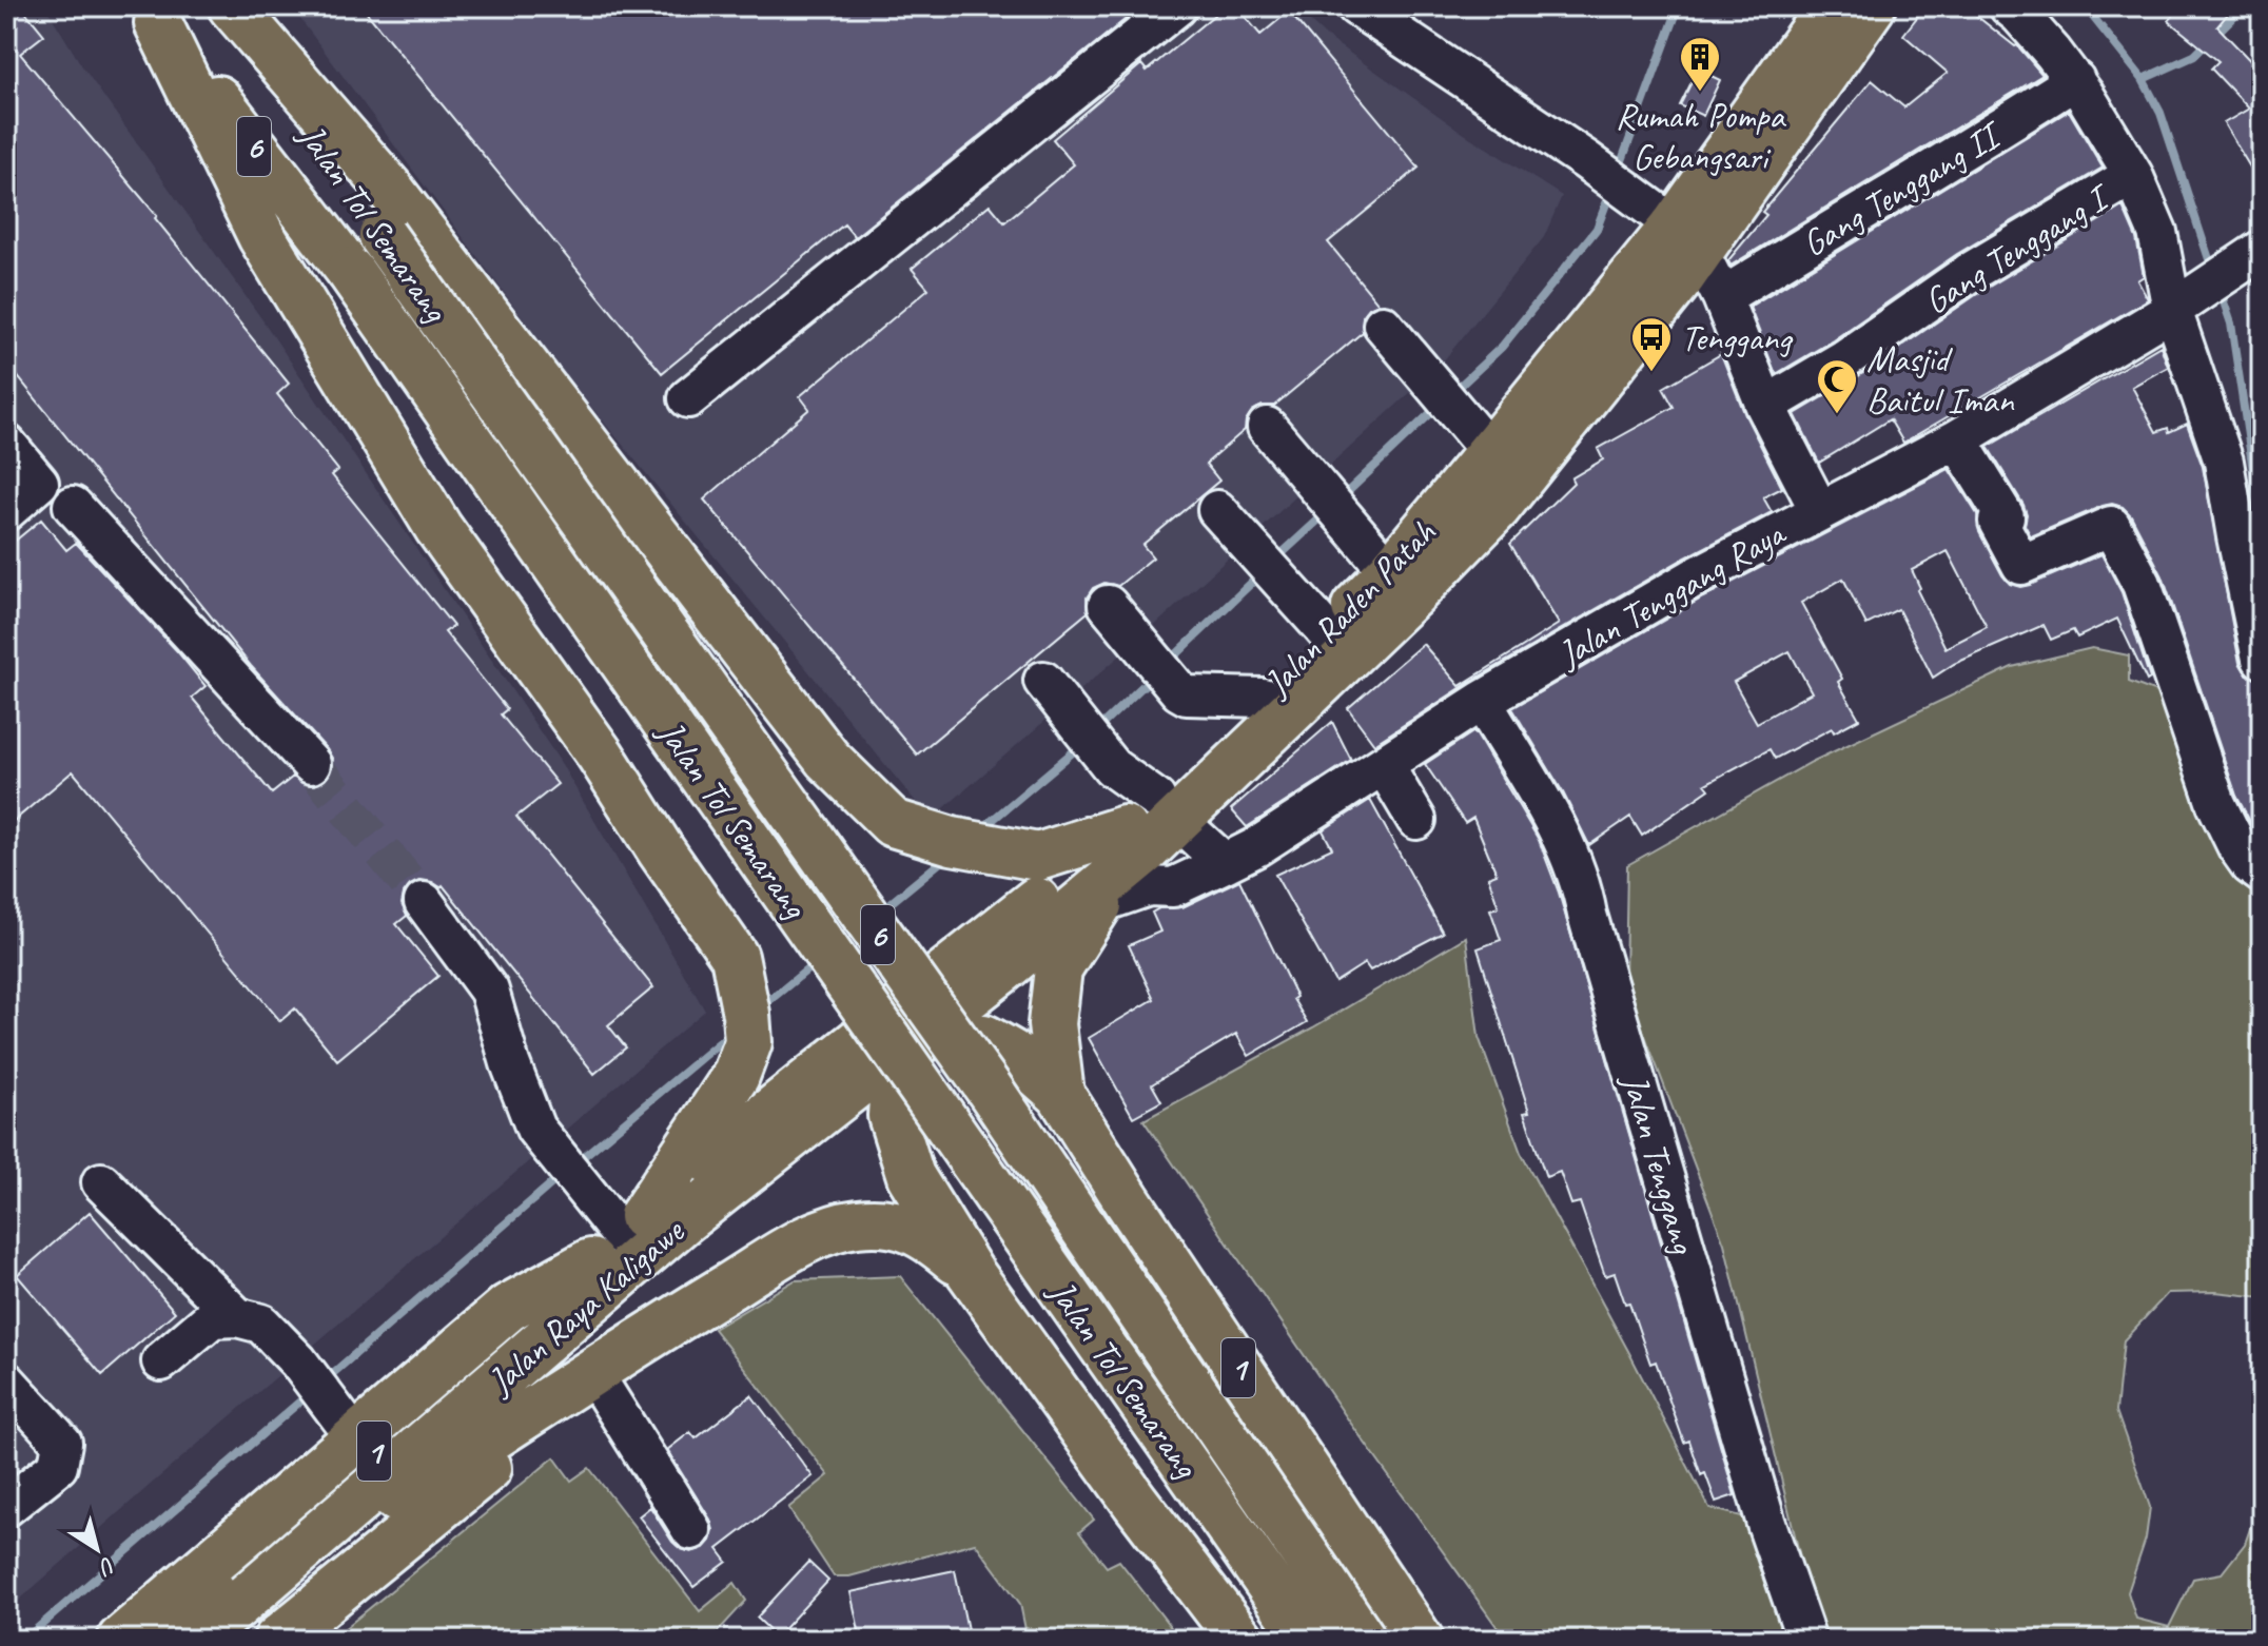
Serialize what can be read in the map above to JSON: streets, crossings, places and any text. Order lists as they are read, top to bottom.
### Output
{
  "streets": {
    "highway": [
      "6",
      "Jalan Tol Semarang",
      "Jalan Raden Patah",
      "Jalan Raya Kaligawe",
      "1"
    ],
    "street": [
      "Gang Tenggang II",
      "Gang Tenggang I",
      "Jalan Tenggang Raya",
      "Jalan Tenggang"
    ]
  },
  "crossings": [
    ["Jalan Tenggang Raya", "Jalan Tenggang"],
    ["Jalan Raden Patah", "Jalan Raya Kaligawe"],
    ["Jalan Raden Patah", "1"],
    ["Jalan Raya Kaligawe", "1"]
  ],
  "places": {
    "building": ["Rumah Pompa Gebangsari"],
    "bus stop": ["Tenggang"],
    "mosque": ["Masjid Baitul Iman"]
  },
  "north": "bottom right"
}
